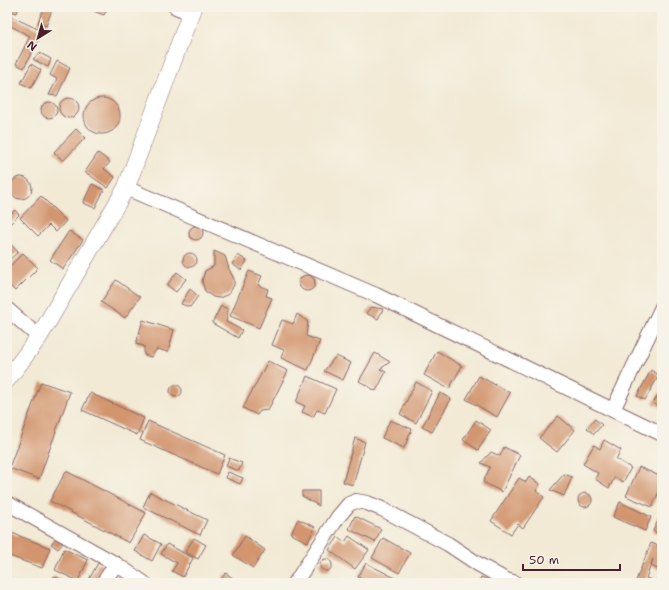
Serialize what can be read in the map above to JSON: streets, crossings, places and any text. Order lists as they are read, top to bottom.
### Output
{
  "scale_bar": "50 m",
  "north": "bottom left"
}
